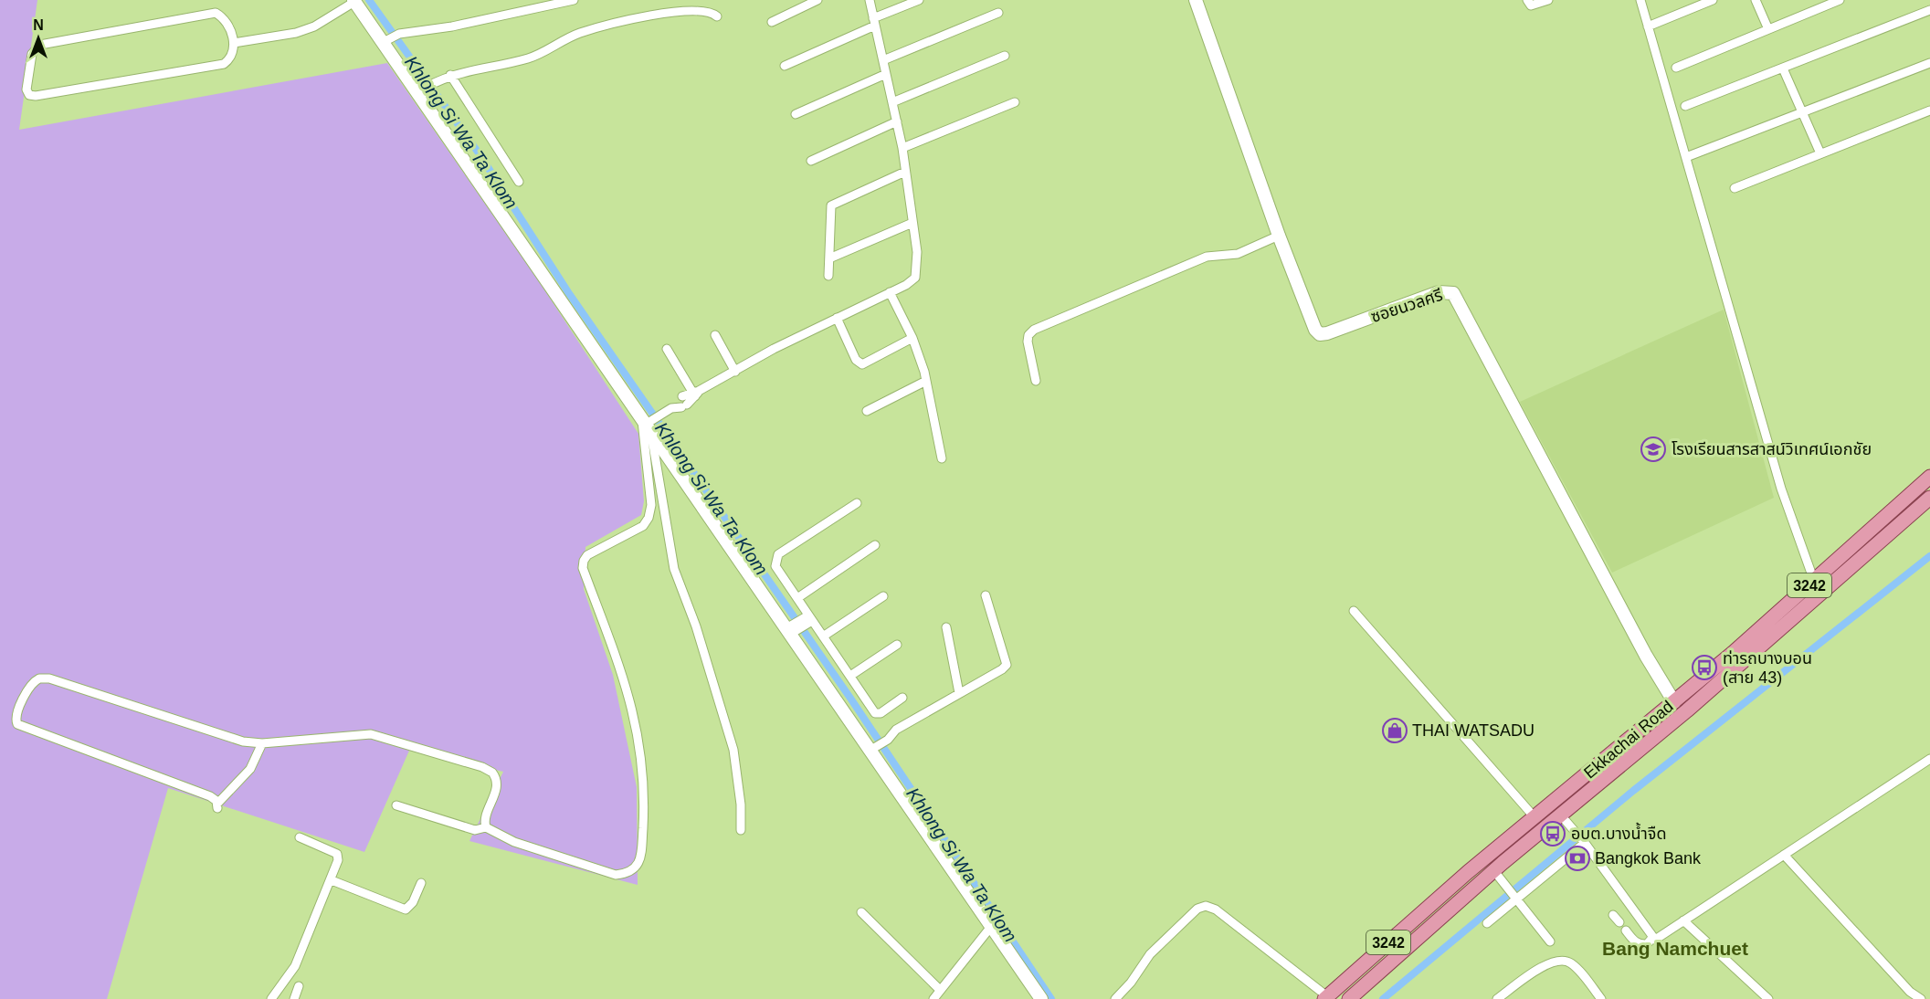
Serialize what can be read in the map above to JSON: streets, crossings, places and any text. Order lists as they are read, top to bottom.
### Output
{
  "streets": {
    "main road": ["3242", "Ekkachai Road"],
    "street": ["ซอยนวลศรี"]
  },
  "crossings": [
    ["ซอยนวลศรี", "Ekkachai Road"]
  ],
  "districts": ["Bang Namchuet"],
  "water": ["Khlong Si Wa Ta Klom"],
  "places": {
    "school or university": ["โรงเรียนสารสาสน์วิเทศน์เอกชัย"],
    "bus stop": ["ท่ารถบางบอน (สาย 43)", "อบต.บางน้ำจืด"],
    "shop": ["THAI WATSADU"],
    "bank": ["Bangkok Bank"]
  },
  "north": "top"
}
